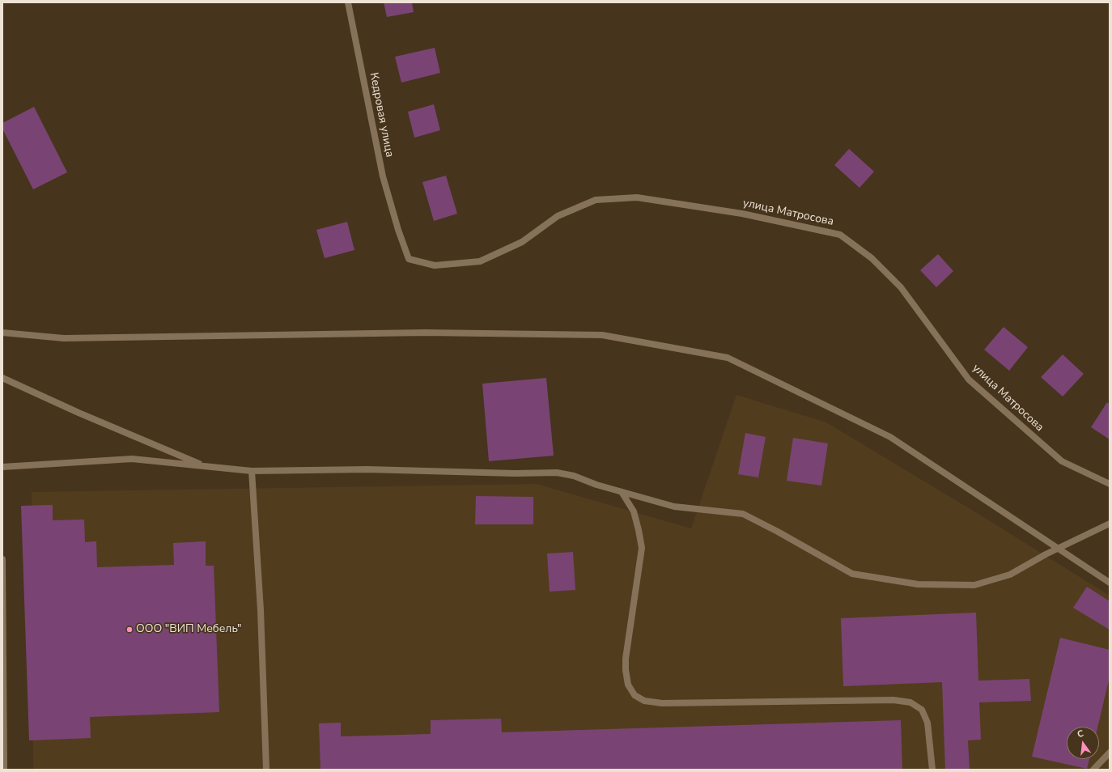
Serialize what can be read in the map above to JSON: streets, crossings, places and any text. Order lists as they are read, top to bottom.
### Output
{
  "streets": {
    "street": ["Кедровая улица", "улица Матросова"]
  },
  "crossings": [
    ["Кедровая улица", "улица Матросова"]
  ],
  "places": ["ООО \"ВИП Мебель\""],
  "north": "top"
}
